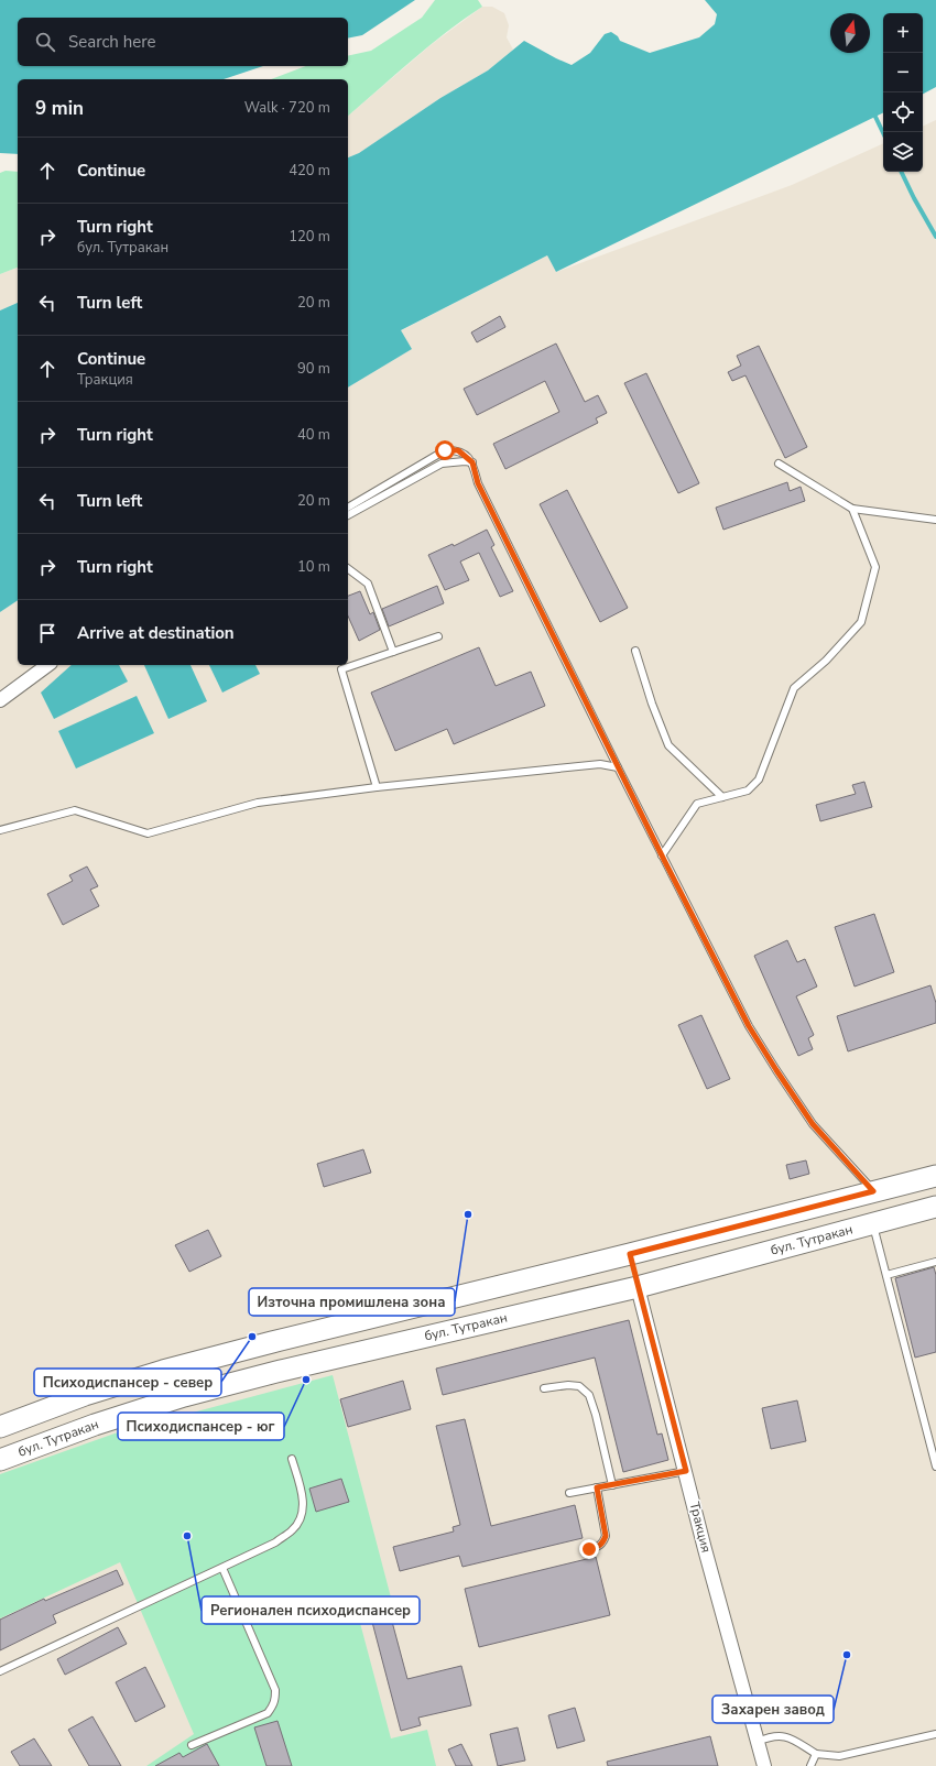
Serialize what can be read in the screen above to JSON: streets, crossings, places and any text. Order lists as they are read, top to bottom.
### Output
{
  "streets": {
    "main road": ["бул. Тутракан"],
    "street": ["Тракция"]
  },
  "crossings": [
    ["бул. Тутракан", "Тракция"]
  ],
  "places": [
    "Източна промишлена зона",
    "Психодиспансер - север",
    "Психодиспансер - юг",
    "Регионален психодиспансер",
    "Захарен завод"
  ],
  "north": "top",
  "page": {
    "map_buttons": ["+", "−"],
    "search": "Search here",
    "heading": ["9 min", "Walk · 720 m"],
    "list": [
      ["Continue", "420 m"],
      ["Turn right", "бул. Тутракан", "120 m"],
      ["Turn left", "20 m"],
      ["Continue", "Тракция", "90 m"],
      ["Turn right", "40 m"],
      ["Turn left", "20 m"],
      ["Turn right", "10 m"],
      "Arrive at destination"
    ]
  }
}
